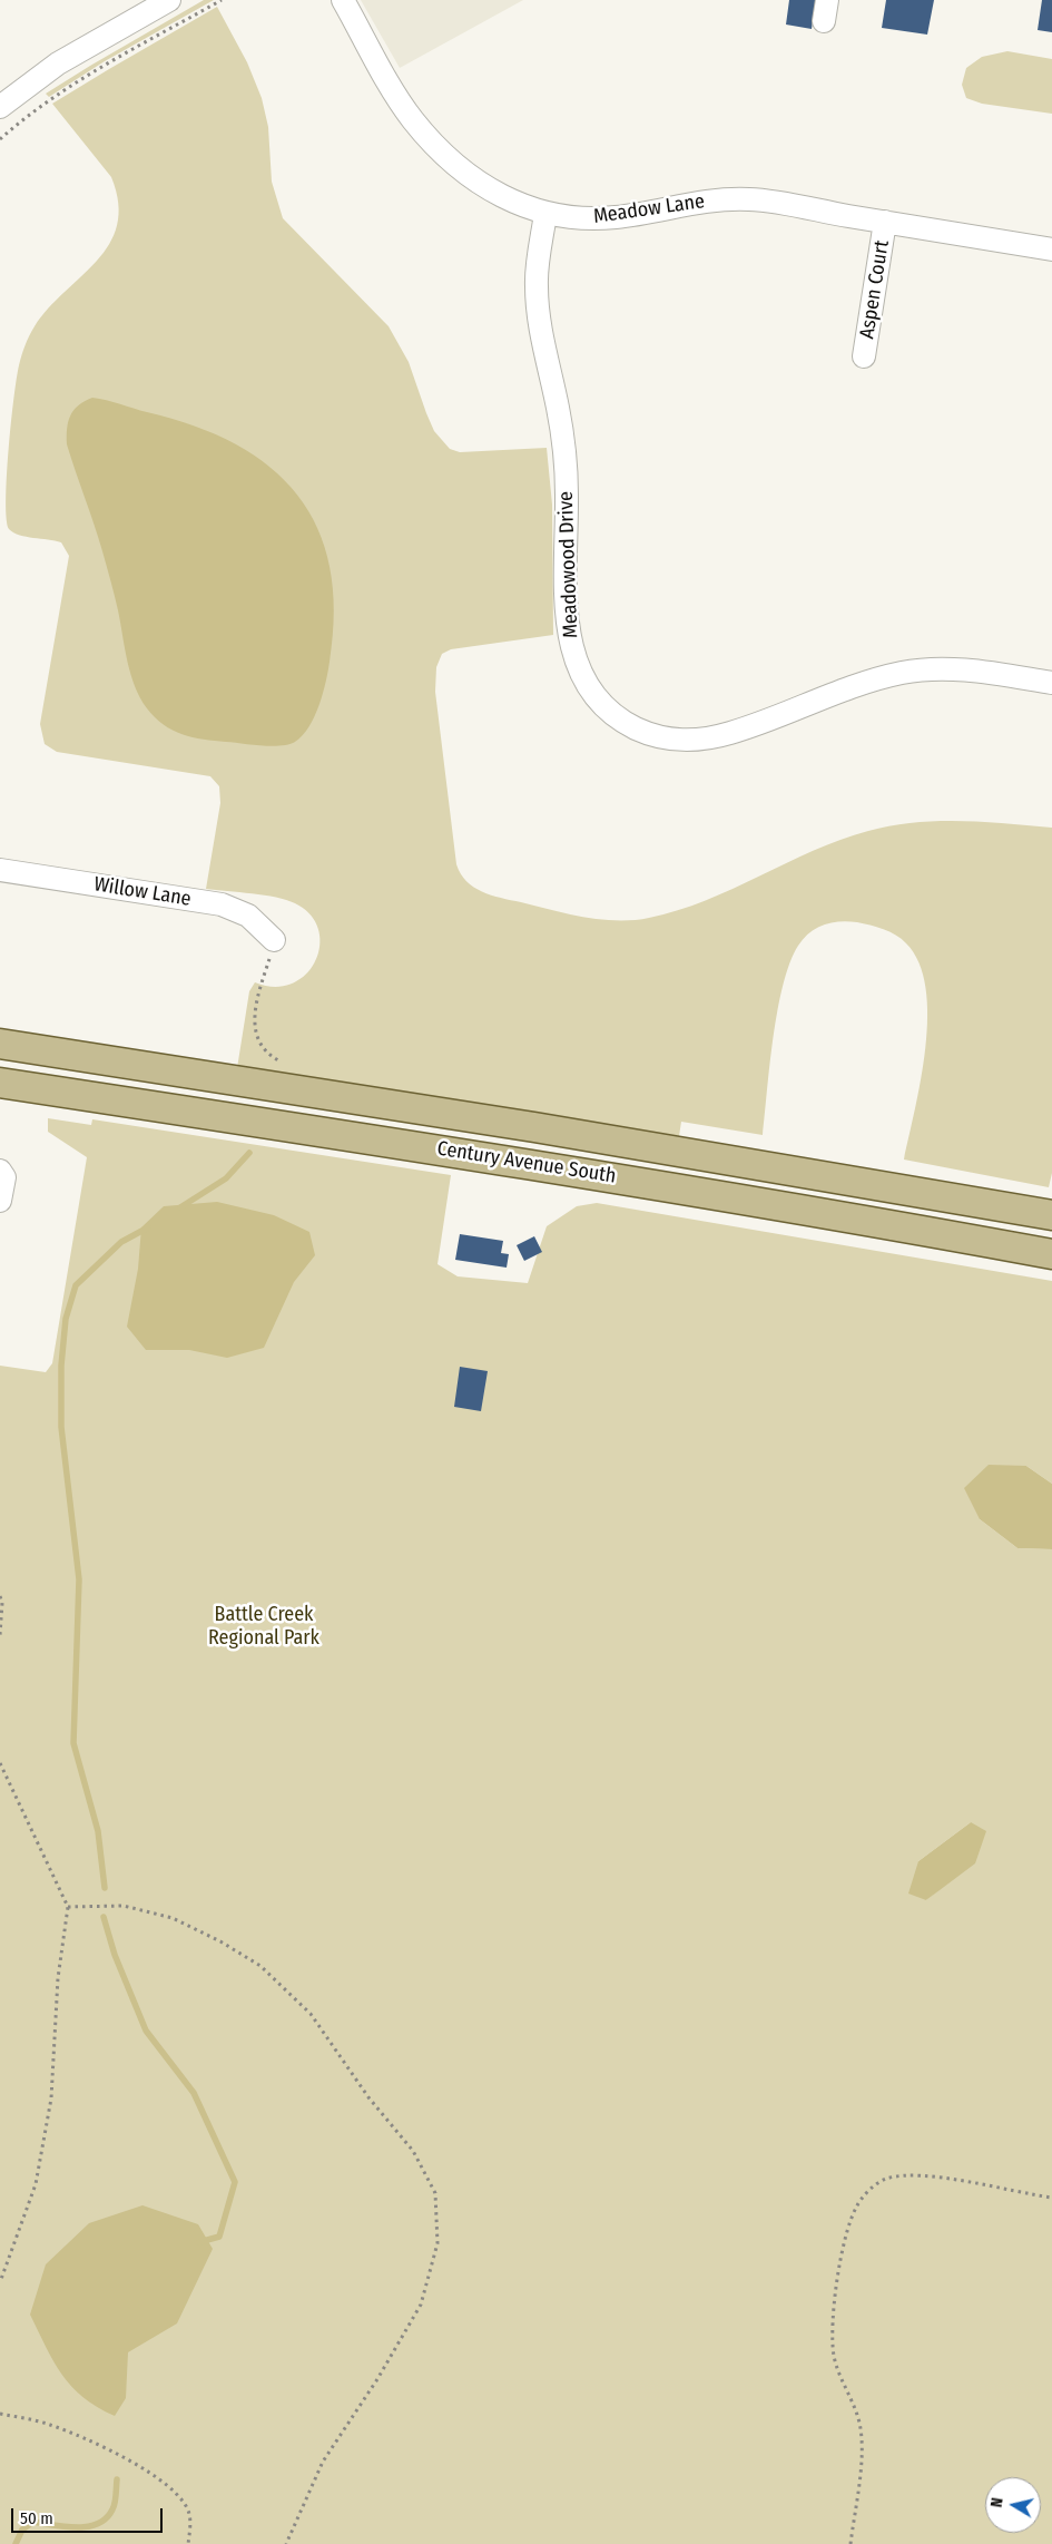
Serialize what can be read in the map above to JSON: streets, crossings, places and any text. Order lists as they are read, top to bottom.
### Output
{
  "streets": {
    "main road": ["Century Avenue South"],
    "street": [
      "Meadow Lane",
      "Aspen Court",
      "Meadowood Drive",
      "Willow Lane"
    ]
  },
  "crossings": [
    ["Meadow Lane", "Aspen Court"],
    ["Meadow Lane", "Meadowood Drive"]
  ],
  "parks": ["Battle Creek Regional Park"],
  "scale_bar": "50 m",
  "north": "left"
}
